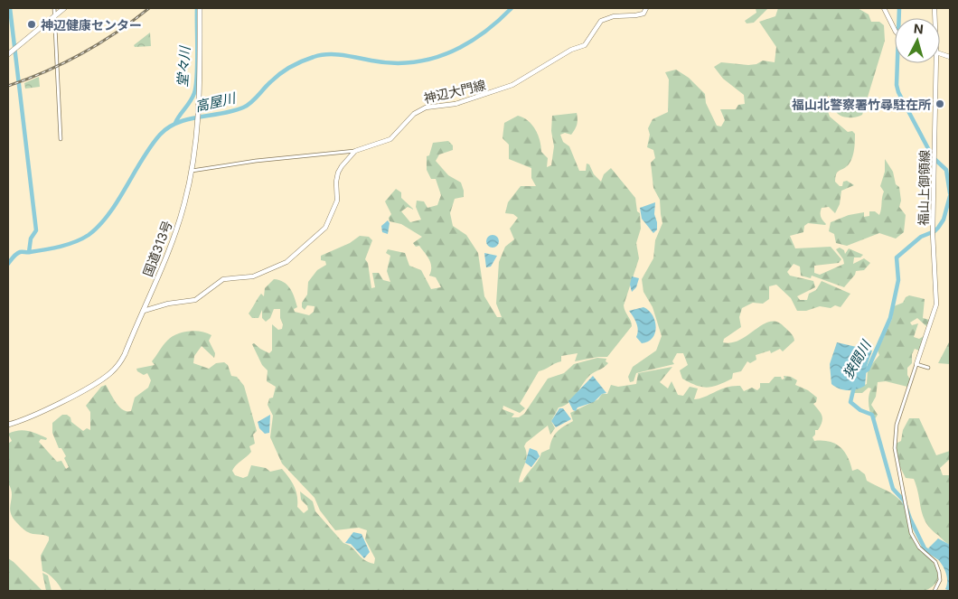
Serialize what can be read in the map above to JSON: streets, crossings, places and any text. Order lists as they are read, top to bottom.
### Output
{
  "streets": {
    "highway": ["国道313号"],
    "main road": ["神辺大門線", "福山上御領線"]
  },
  "water": ["堂々川", "高屋川", "狭間川"],
  "places": ["神辺健康センター", "福山北警察署竹尋駐在所"],
  "north": "top"
}
